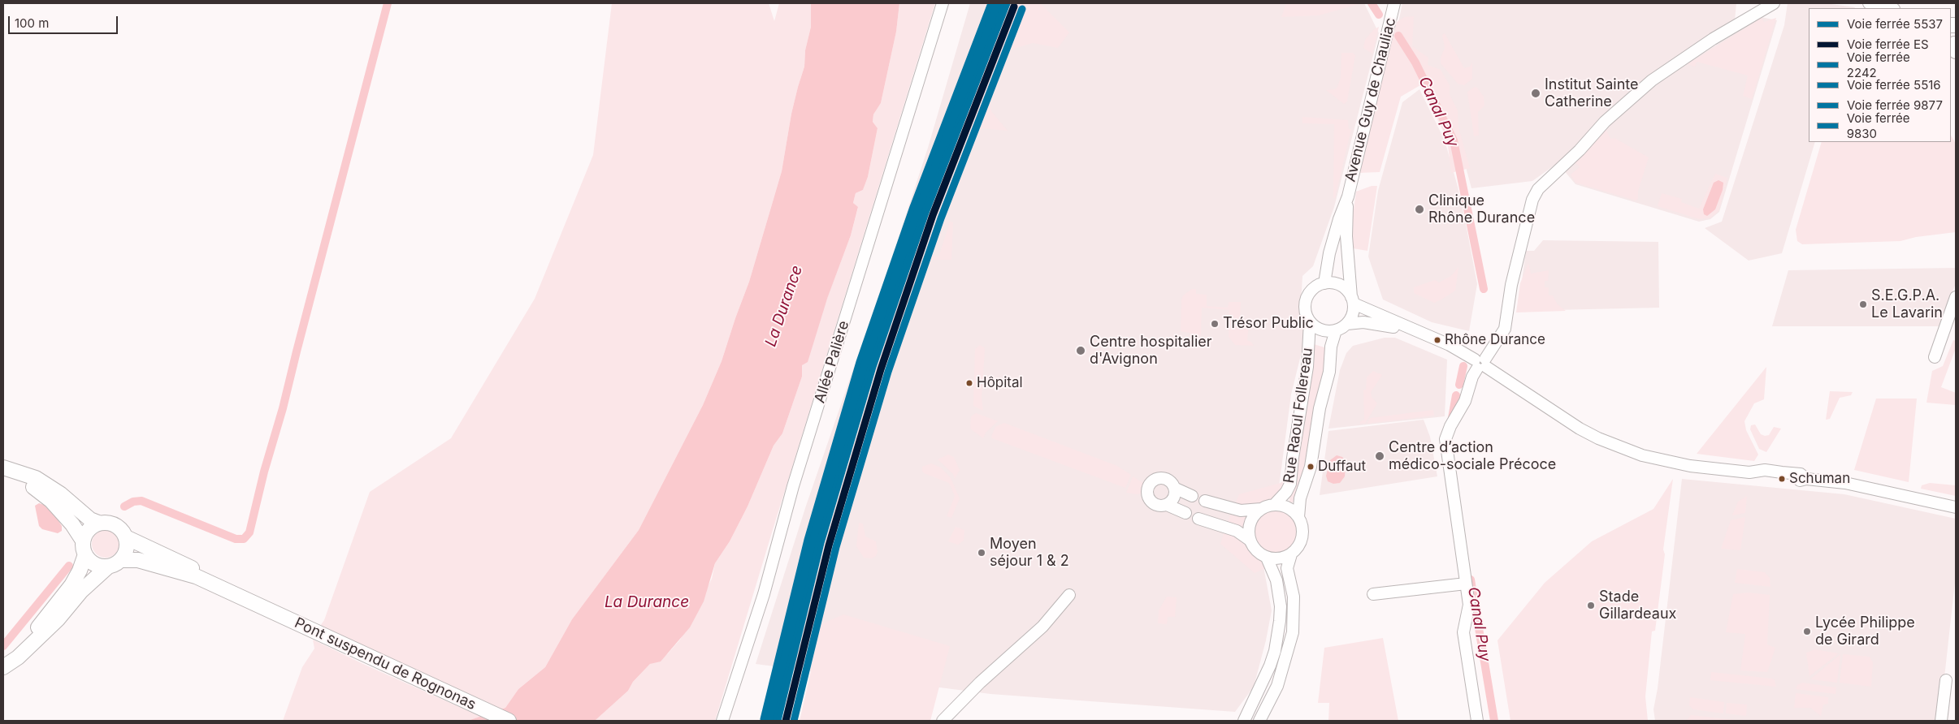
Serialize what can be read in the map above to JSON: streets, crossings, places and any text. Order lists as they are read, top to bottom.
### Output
{
  "streets": {
    "main road": ["Pont suspendu de Rognonas"],
    "street": ["Avenue Guy de Chauliac", "Allée Palière", "Rue Raoul Follereau"]
  },
  "crossings": [
    ["Avenue Guy de Chauliac", "Rue Raoul Follereau"]
  ],
  "water": ["Canal Puy", "La Durance"],
  "places": [
    "Institut Sainte Catherine",
    "Clinique Rhône Durance",
    "S.E.G.P.A. Le Lavarin",
    "Trésor Public",
    "Rhône Durance",
    "Centre hospitalier d'Avignon",
    "Hôpital",
    "Centre d’action médico-sociale Précoce",
    "Duffaut",
    "Schuman",
    "Moyen séjour 1 & 2",
    "Stade Gillardeaux",
    "Lycée Philippe de Girard"
  ],
  "lines": [
    "rail line 5537",
    "rail line 2242",
    "rail line 5516",
    "rail line 9877",
    "rail line ES",
    "rail line 9830"
  ],
  "legend": [
    "Voie ferrée 5537",
    "Voie ferrée ES",
    "Voie ferrée 2242",
    "Voie ferrée 5516",
    "Voie ferrée 9877",
    "Voie ferrée 9830"
  ],
  "scale_bar": "100 m"
}
